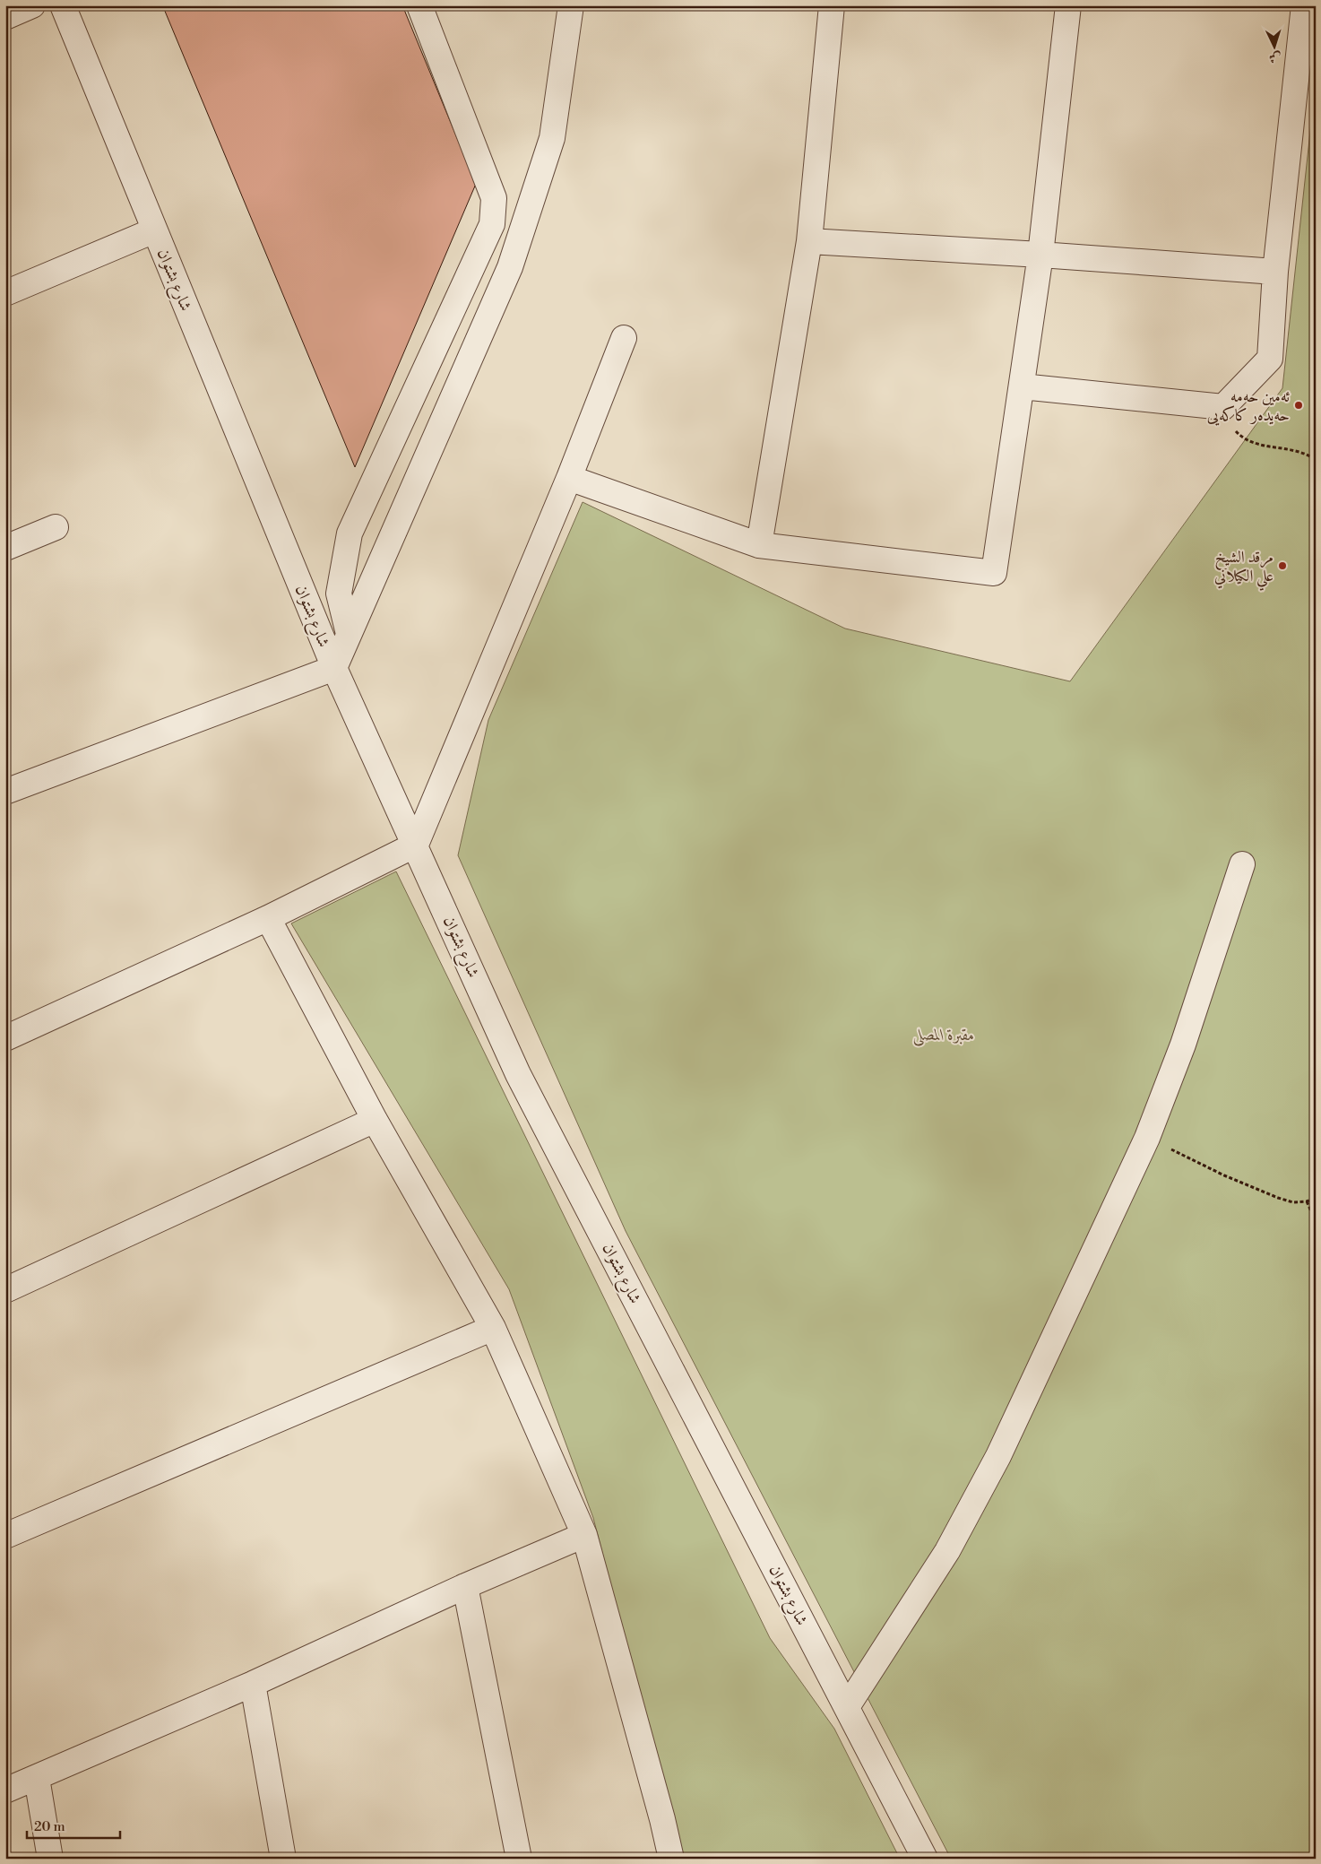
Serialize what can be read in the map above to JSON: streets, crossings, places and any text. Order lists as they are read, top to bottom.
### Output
{
  "streets": {
    "street": ["شارع بشتوان"]
  },
  "parks": ["مقبرة المصلى"],
  "places": ["ئەمین حەمە حەیدەر کاکەیی", "مرقد الشيخ علي الكيلاني"],
  "scale_bar": "20 m",
  "north": "bottom"
}
